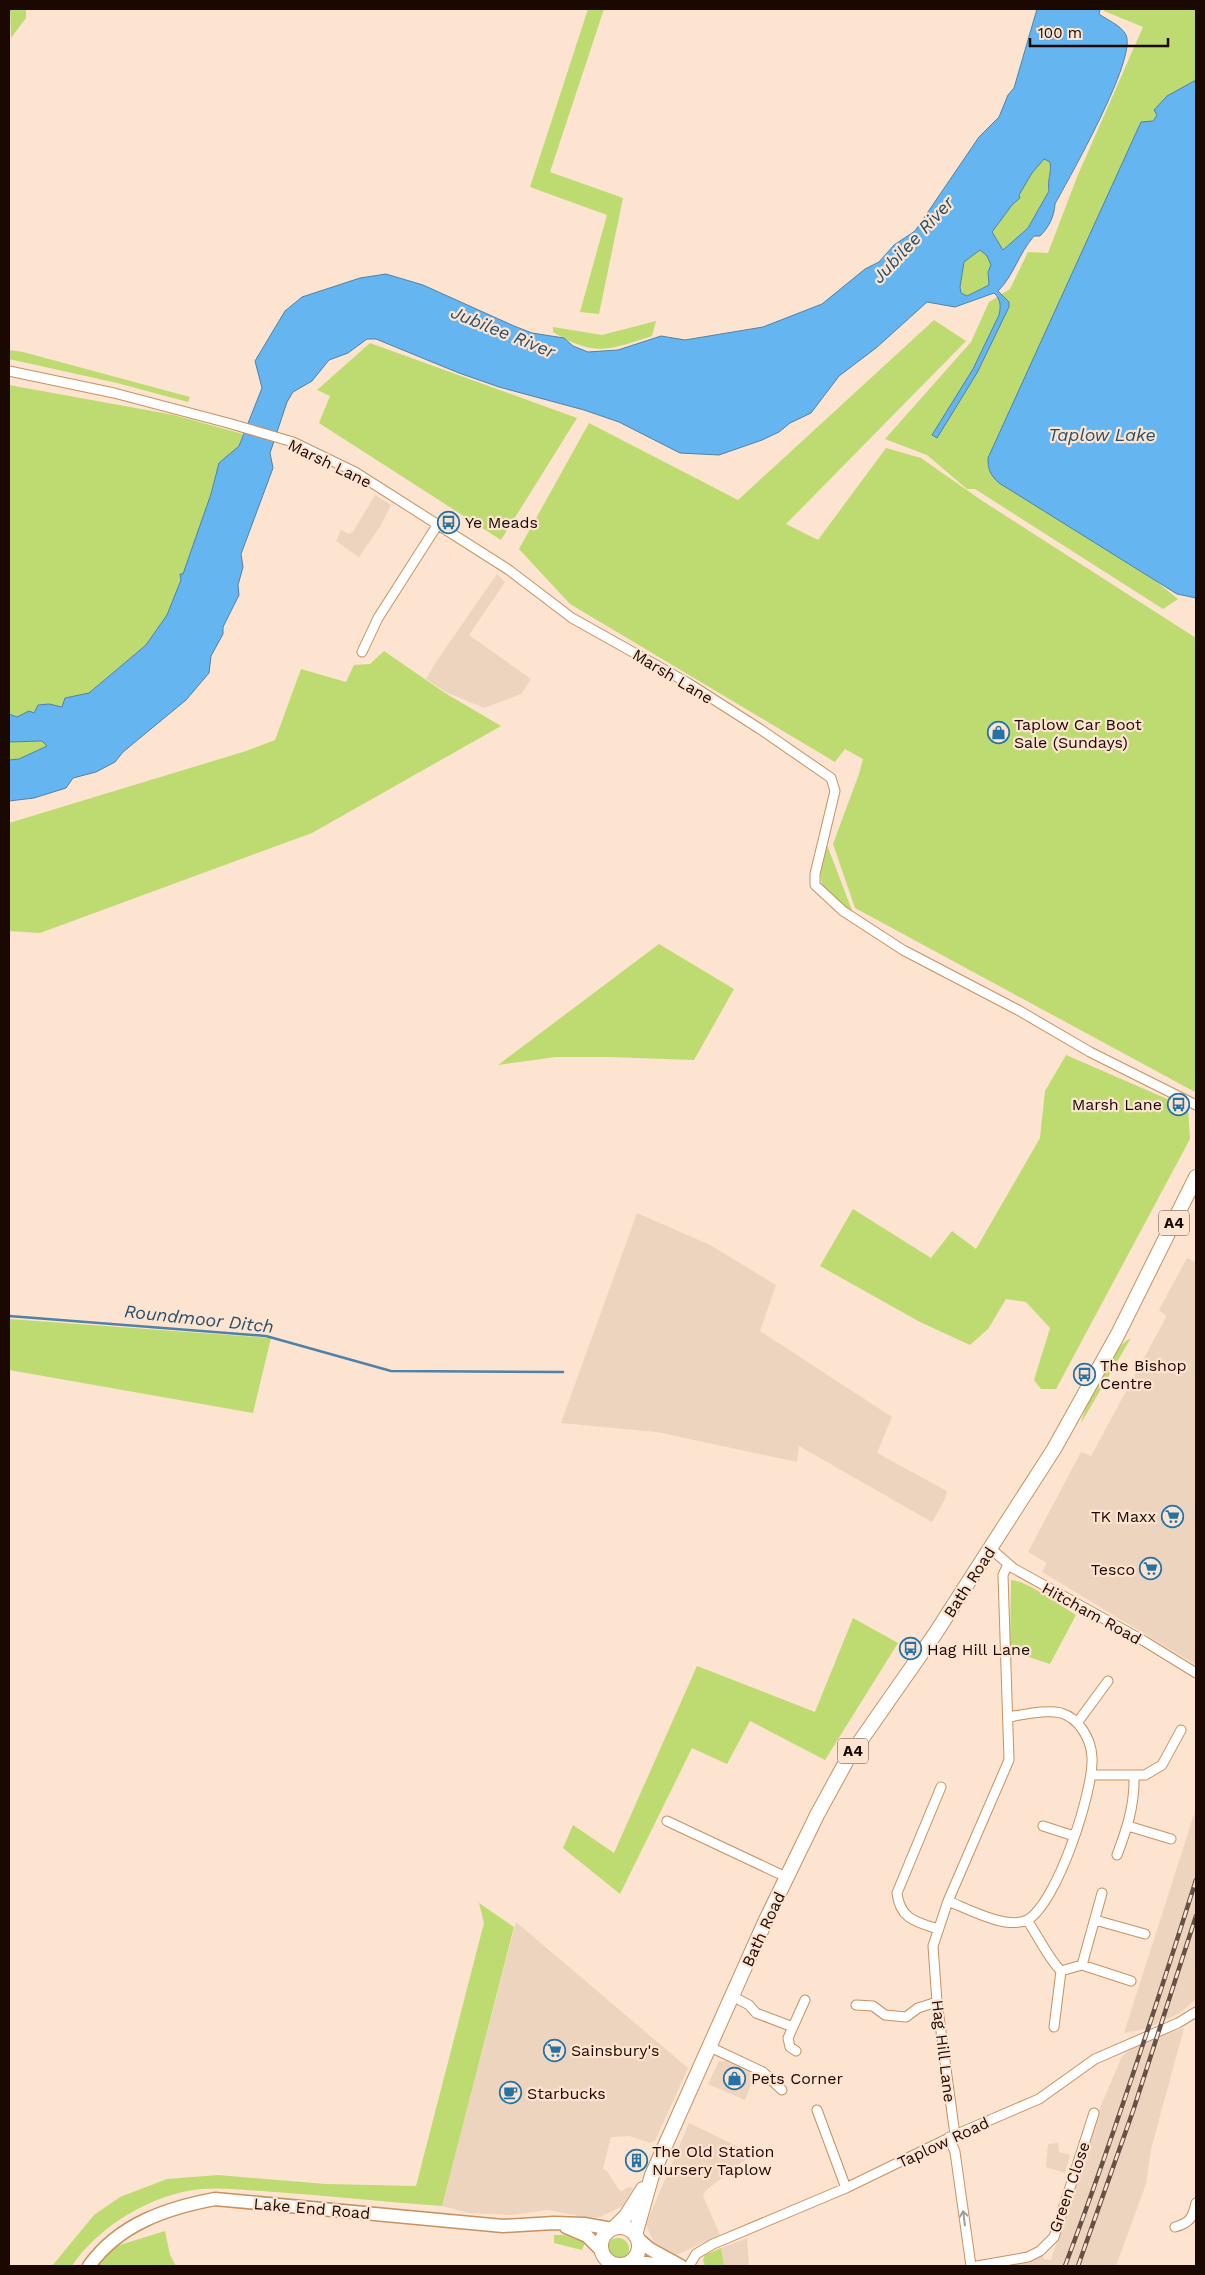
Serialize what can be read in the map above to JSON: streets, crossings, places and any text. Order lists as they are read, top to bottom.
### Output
{
  "streets": {
    "main road": ["A4", "Bath Road", "Lake End Road"],
    "street": [
      "Marsh Lane",
      "Hitcham Road",
      "Hag Hill Lane",
      "Taplow Road",
      "Green Close"
    ]
  },
  "crossings": [
    ["Bath Road", "Hitcham Road"],
    ["Bath Road", "Lake End Road"],
    ["Hitcham Road", "Hag Hill Lane"],
    ["Hag Hill Lane", "Taplow Road"]
  ],
  "water": ["Jubilee River", "Taplow Lake", "Roundmoor Ditch"],
  "places": {
    "bus stop": [
      "Ye Meads",
      "Marsh Lane",
      "The Bishop Centre",
      "Hag Hill Lane"
    ],
    "shop": ["Taplow Car Boot Sale (Sundays)", "Pets Corner"],
    "supermarket": ["TK Maxx", "Tesco", "Sainsbury's"],
    "cafe": ["Starbucks"],
    "building": ["The Old Station Nursery Taplow"]
  },
  "scale_bar": "100 m"
}
